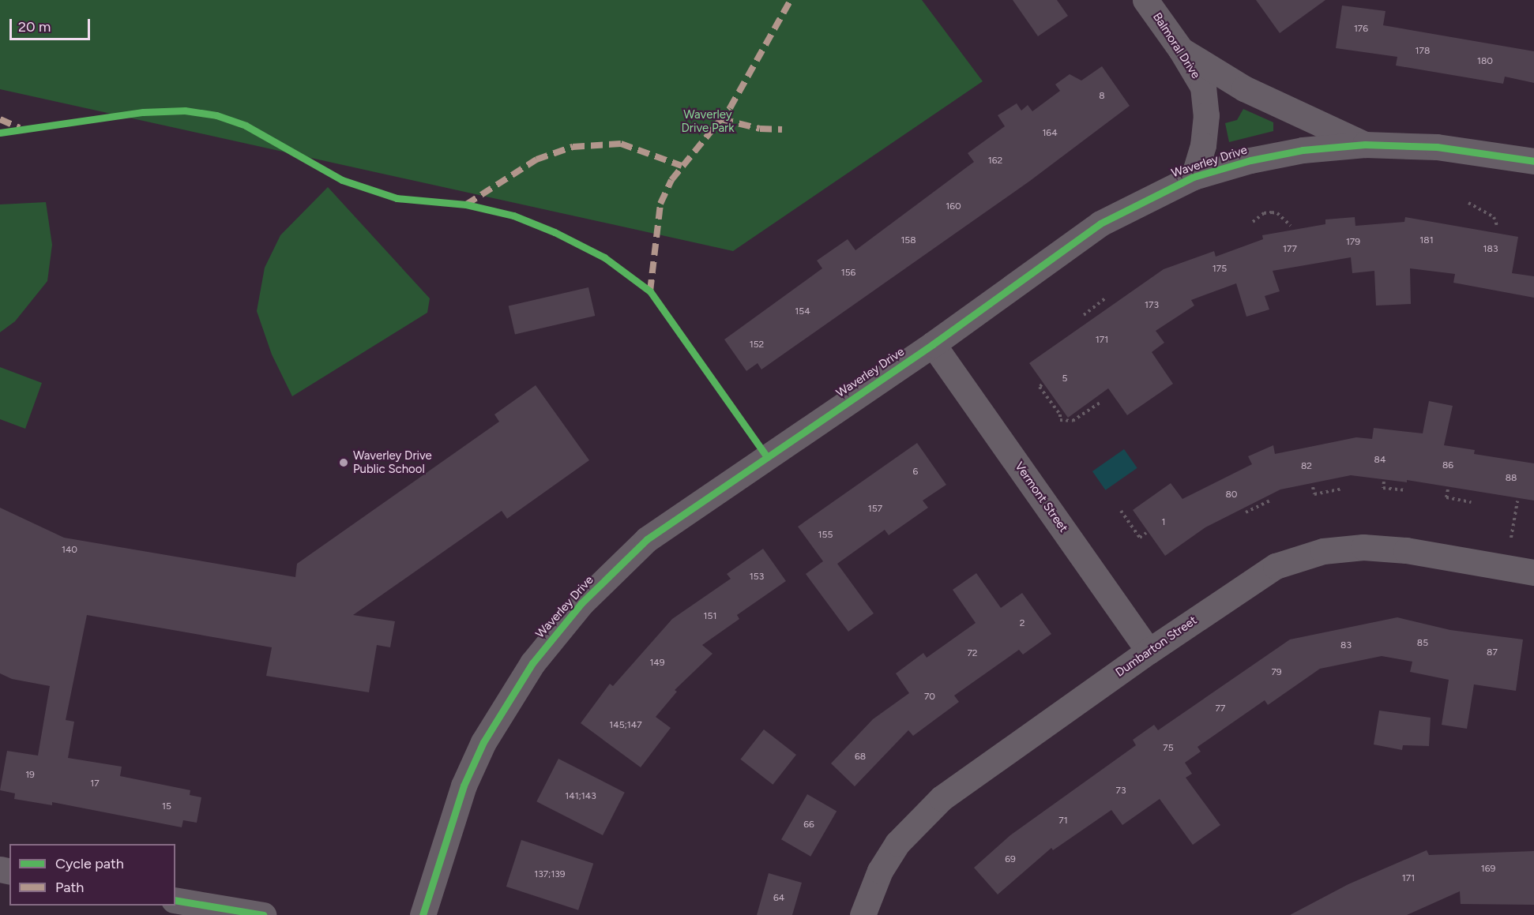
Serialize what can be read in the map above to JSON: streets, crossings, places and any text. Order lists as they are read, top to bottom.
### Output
{
  "streets": {
    "street": [
      "Balmoral Drive",
      "Waverley Drive",
      "Vermont Street",
      "Dumbarton Street"
    ]
  },
  "crossings": [
    ["Balmoral Drive", "Waverley Drive"],
    ["Waverley Drive", "Vermont Street"],
    ["Vermont Street", "Dumbarton Street"]
  ],
  "parks": ["Waverley Drive Park"],
  "places": ["Waverley Drive Public School"],
  "house_numbers": [
    "176",
    "178",
    "180",
    "8",
    "164",
    "162",
    "160",
    "158",
    "181",
    "179",
    "177",
    "183",
    "175",
    "156",
    "173",
    "154",
    "171",
    "152",
    "5",
    "84",
    "86",
    "82",
    "6",
    "88",
    "80",
    "157",
    "1",
    "155",
    "140",
    "153",
    "151",
    "2",
    "85",
    "83",
    "87",
    "72",
    "149",
    "79",
    "70",
    "77",
    "145;147",
    "75",
    "68",
    "19",
    "17",
    "73",
    "141;143",
    "15",
    "71",
    "66",
    "69",
    "169",
    "137;139",
    "171",
    "64"
  ],
  "legend": ["Cycle path", "Path"],
  "scale_bar": "20 m"
}
